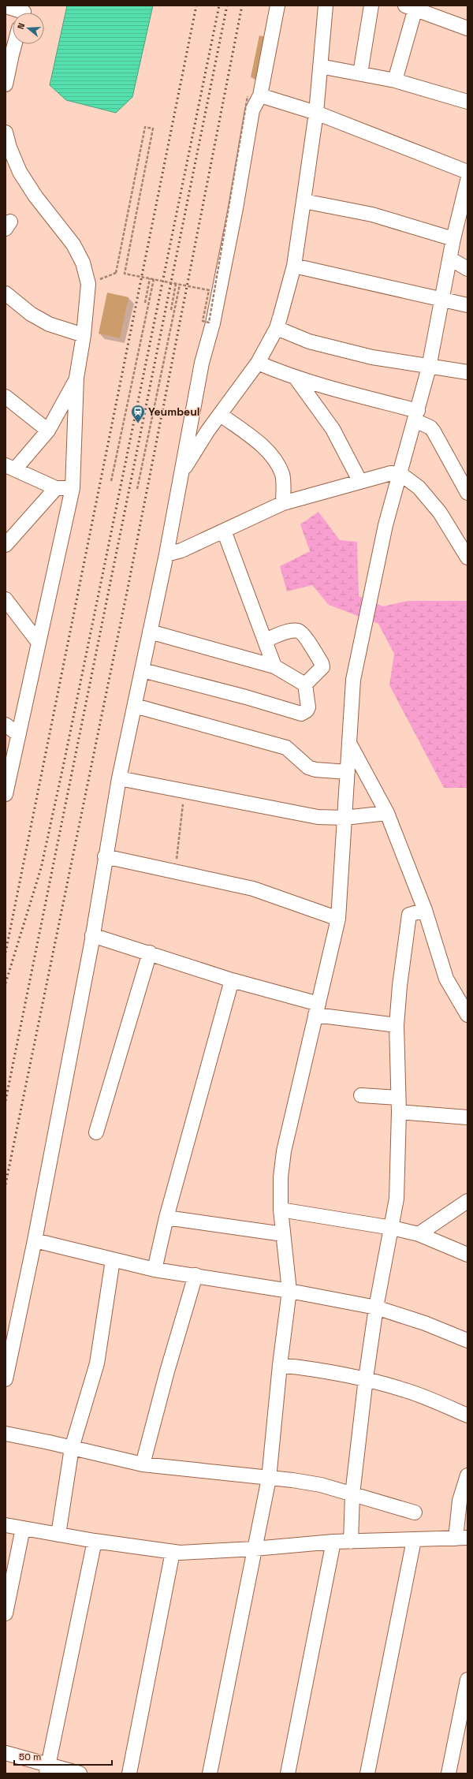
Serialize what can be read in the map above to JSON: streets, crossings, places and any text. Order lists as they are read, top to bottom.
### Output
{
  "places": {
    "station": ["Yeumbeul"]
  },
  "scale_bar": "50 m",
  "north": "left"
}
